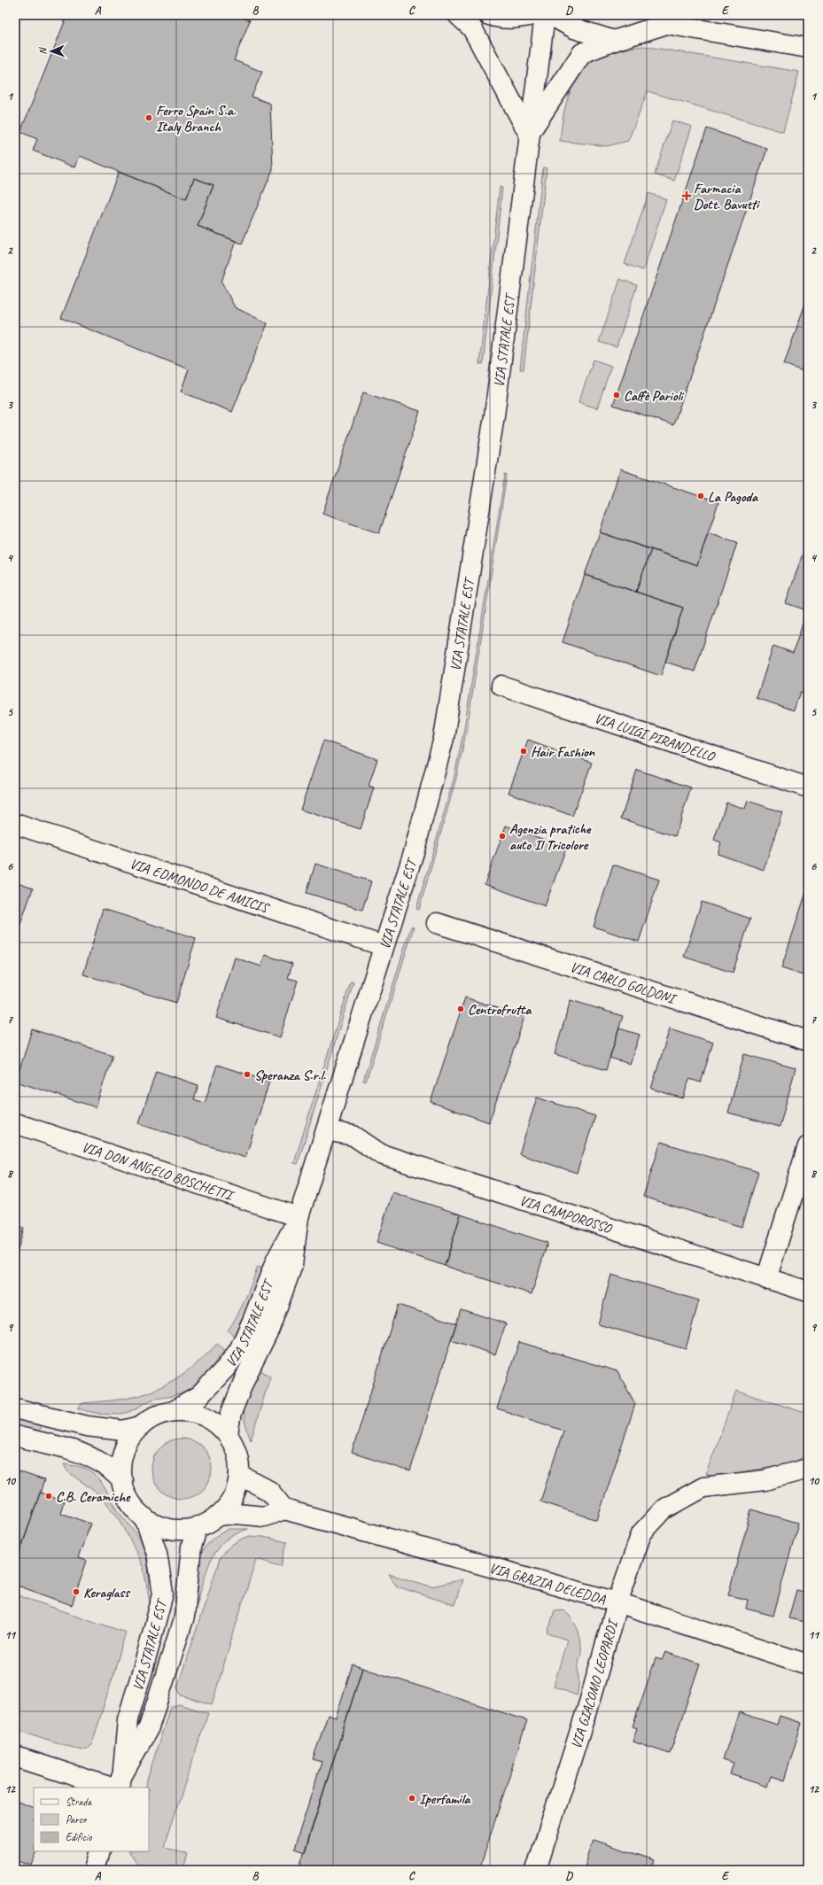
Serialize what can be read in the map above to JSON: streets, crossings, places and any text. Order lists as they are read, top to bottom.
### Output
{
  "streets": {
    "street": [
      "VIA STATALE EST",
      "VIA LUIGI PIRANDELLO",
      "VIA EDMONDO DE AMICIS",
      "VIA CARLO GOLDONI",
      "VIA DON ANGELO BOSCHETTI",
      "VIA CAMPOROSSO",
      "VIA GRAZIA DELEDDA",
      "VIA GIACOMO LEOPARDI"
    ]
  },
  "crossings": [
    ["VIA STATALE EST", "VIA EDMONDO DE AMICIS"],
    ["VIA STATALE EST", "VIA DON ANGELO BOSCHETTI"],
    ["VIA STATALE EST", "VIA CAMPOROSSO"],
    ["VIA GRAZIA DELEDDA", "VIA GIACOMO LEOPARDI"]
  ],
  "places": {
    "other": [
      "Ferro Spain S.a. Italy Branch",
      "Caffè Parioli",
      "La Pagoda",
      "Hair Fashion",
      "Agenzia pratiche auto Il Tricolore",
      "Centrofrutta",
      "Speranza S.r.l.",
      "C.B. Ceramiche",
      "Keraglass",
      "Iperfamila"
    ],
    "health": ["Farmacia Dott. Bavutti"]
  },
  "legend": ["Strada", "Parco", "Edificio"],
  "north": "left",
  "grid": {
    "columns": [
      "A",
      "B",
      "C",
      "D",
      "E"
    ],
    "rows": [
      "1",
      "2",
      "3",
      "4",
      "5",
      "6",
      "7",
      "8",
      "9",
      "10",
      "11",
      "12"
    ]
  }
}
